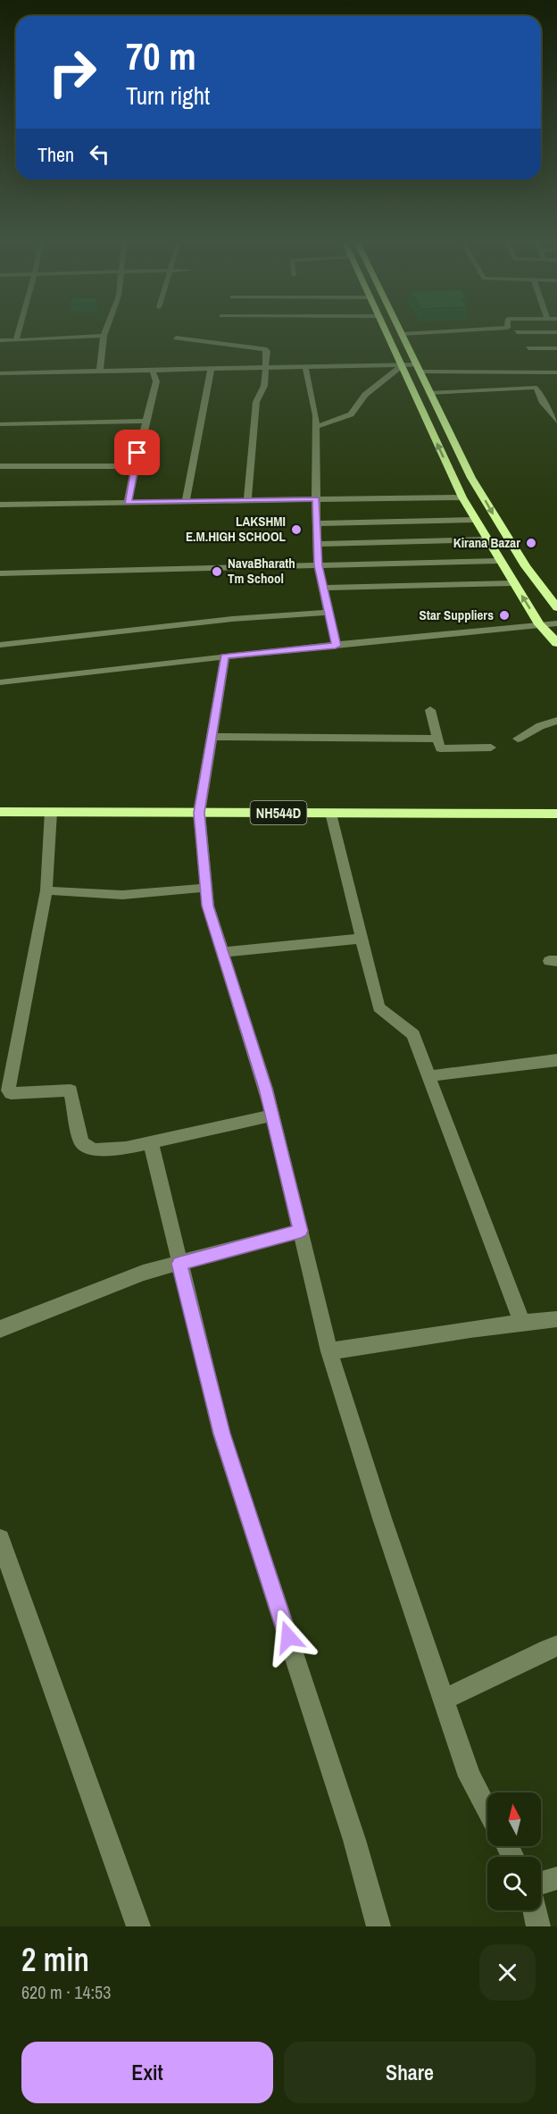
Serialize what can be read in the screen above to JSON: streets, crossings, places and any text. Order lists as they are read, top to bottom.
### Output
{
  "streets": {
    "highway": ["NH544D"]
  },
  "places": [
    "LAKSHMI E.M.HIGH SCHOOL",
    "Kirana Bazar",
    "NavaBharath Tm School",
    "Star Suppliers"
  ],
  "north": "top",
  "page": {
    "turn": ["70 m", "Turn right"],
    "then": "Then",
    "heading": ["2 min", "620 m · 14:53"],
    "buttons": ["Exit", "Share"]
  }
}
